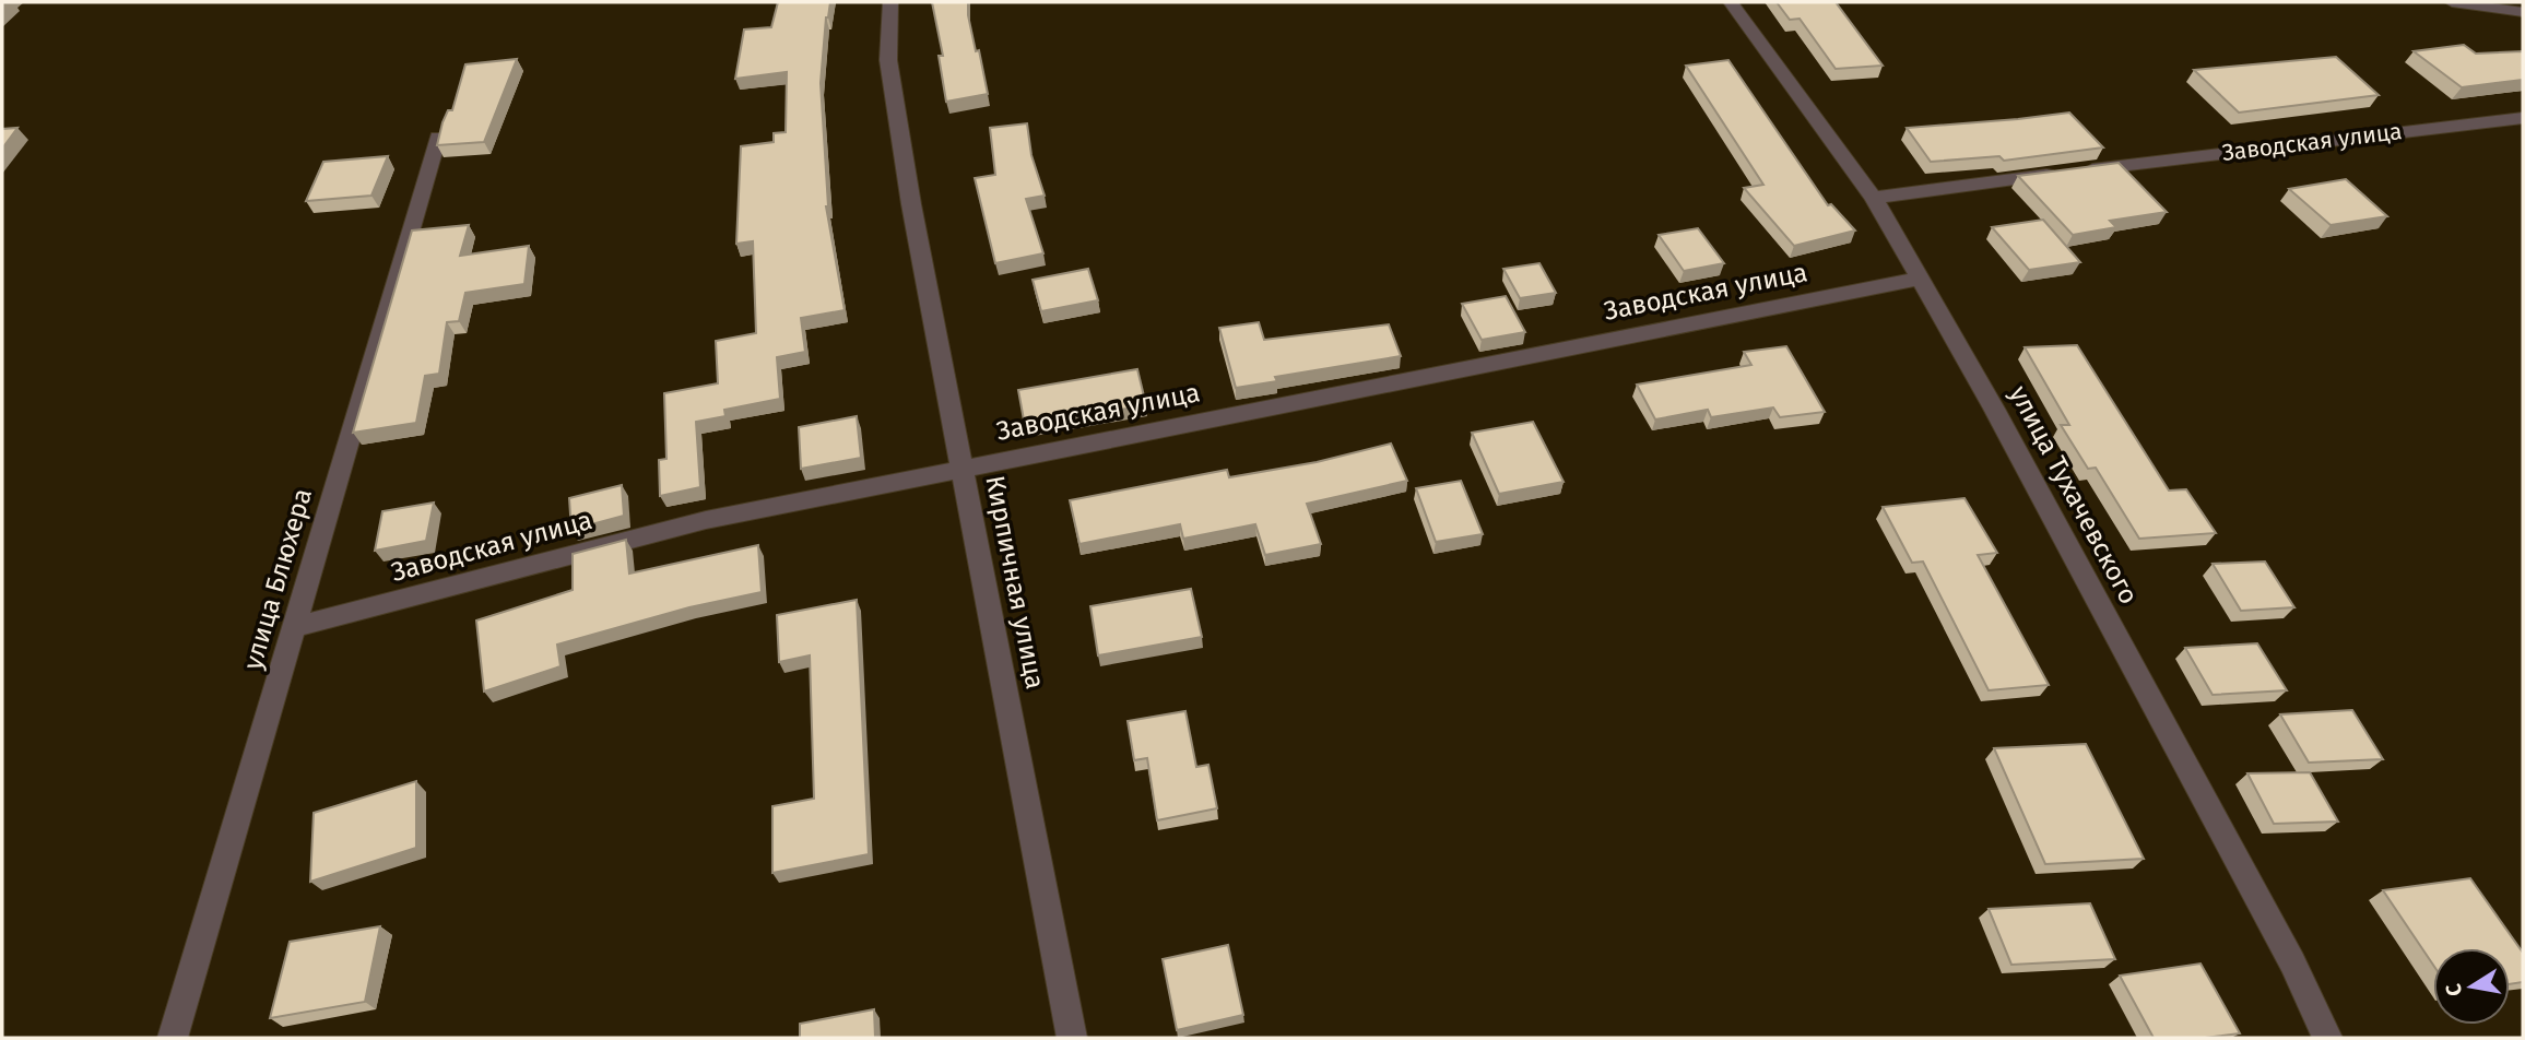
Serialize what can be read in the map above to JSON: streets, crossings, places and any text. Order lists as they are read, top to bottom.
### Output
{
  "streets": {
    "street": [
      "Заводская улица",
      "улица Тухачевского",
      "улица Блюхера",
      "Кирпичная улица"
    ]
  },
  "crossings": [
    ["Заводская улица", "улица Тухачевского"],
    ["Заводская улица", "улица Блюхера"],
    ["Заводская улица", "Кирпичная улица"]
  ],
  "north": "left"
}
